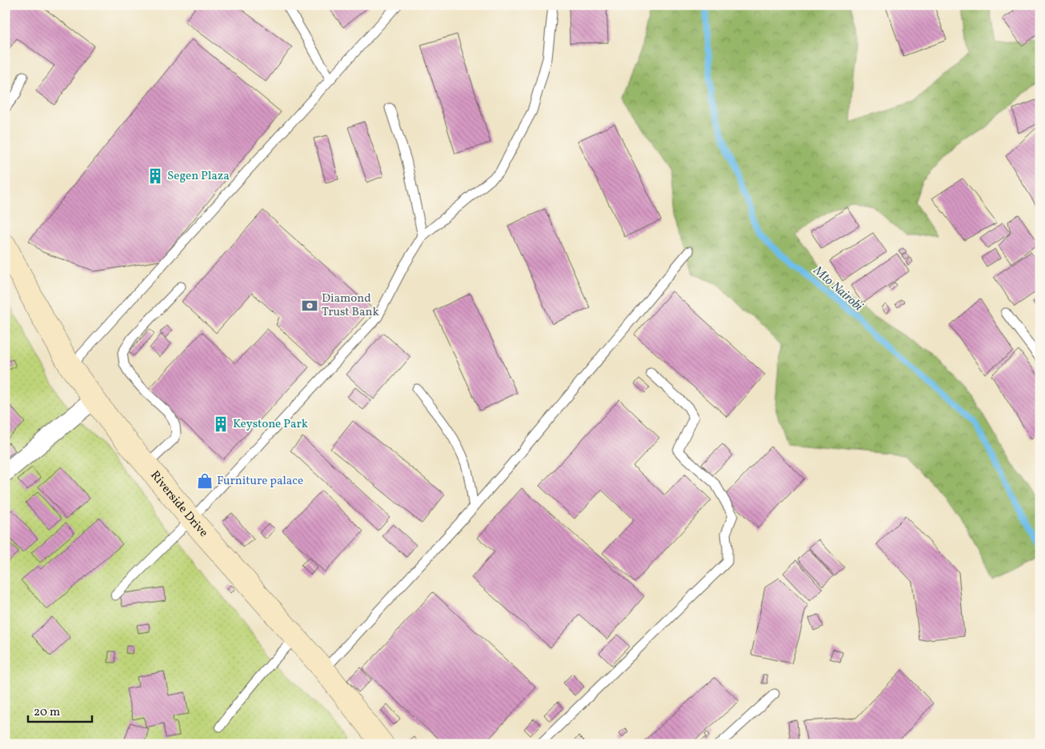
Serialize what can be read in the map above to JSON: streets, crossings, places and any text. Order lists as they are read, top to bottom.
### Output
{
  "streets": {
    "street": ["Riverside Drive"]
  },
  "water": ["Mto Nairobi"],
  "places": {
    "building": ["Segen Plaza", "Keystone Park"],
    "bank": ["Diamond Trust Bank"],
    "shop": ["Furniture palace"]
  },
  "scale_bar": "20 m"
}
